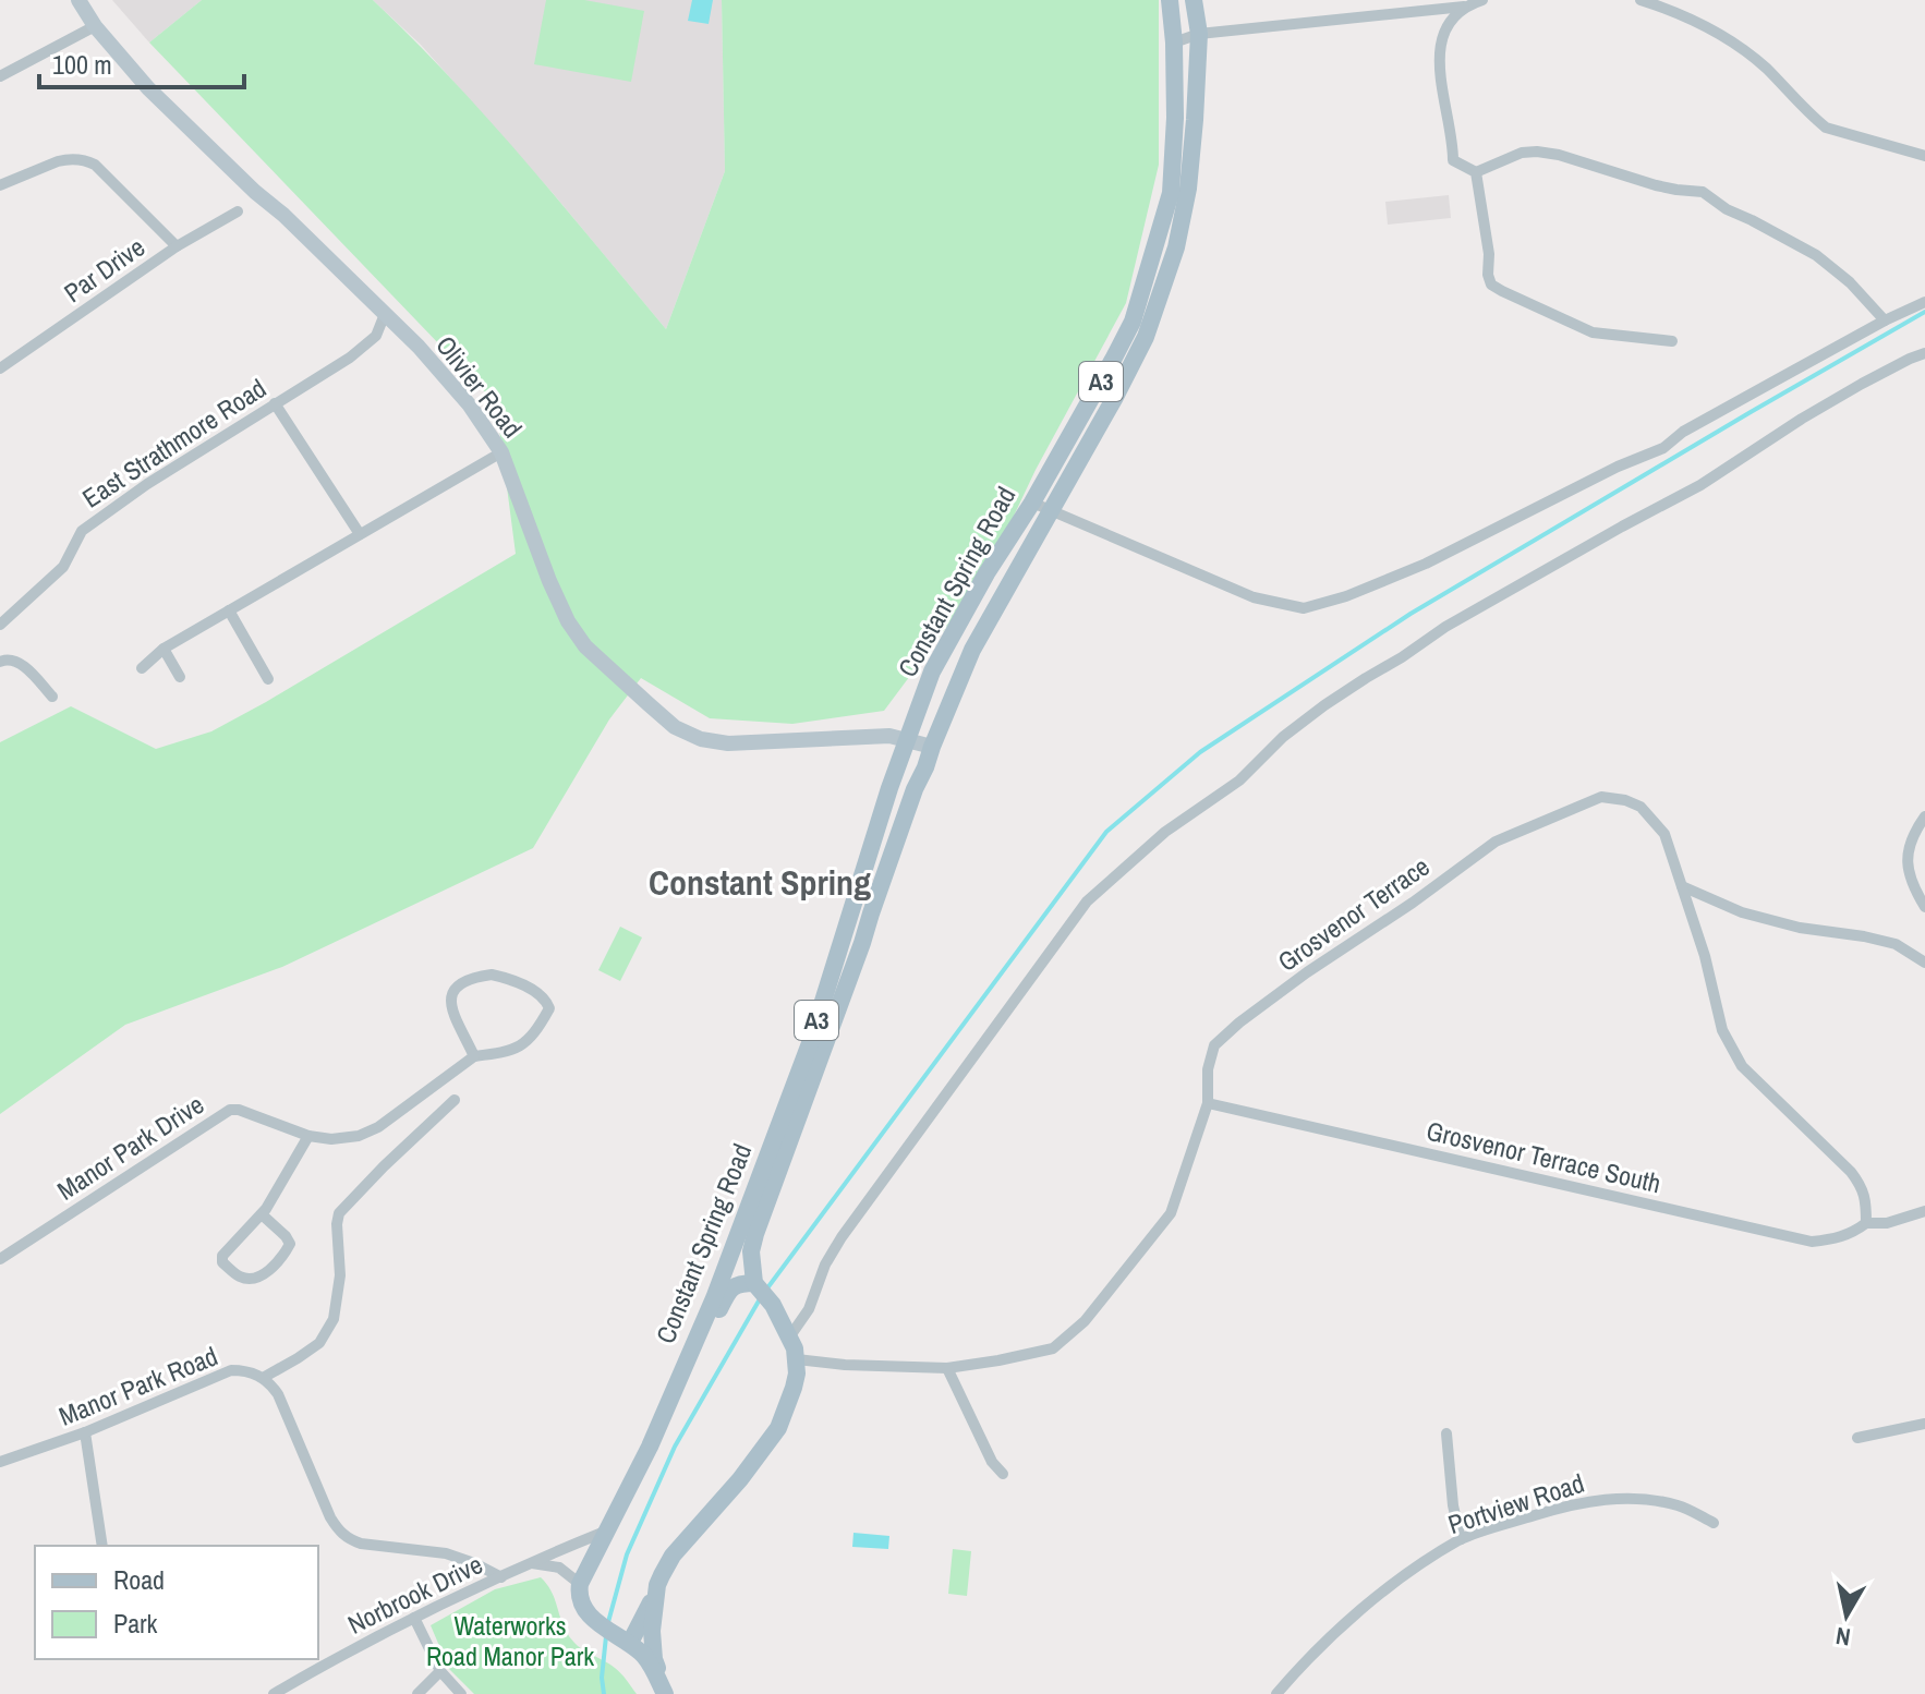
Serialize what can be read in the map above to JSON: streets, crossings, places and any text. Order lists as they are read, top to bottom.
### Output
{
  "streets": {
    "main road": ["A3", "Olivier Road", "Constant Spring Road"],
    "street": [
      "Par Drive",
      "East Strathmore Road",
      "Grosvenor Terrace",
      "Manor Park Drive",
      "Grosvenor Terrace South",
      "Manor Park Road",
      "Portview Road",
      "Norbrook Drive"
    ]
  },
  "crossings": [
    ["Olivier Road", "East Strathmore Road"],
    ["Olivier Road", "Constant Spring Road"],
    ["Constant Spring Road", "Norbrook Drive"],
    ["Grosvenor Terrace", "Grosvenor Terrace South"]
  ],
  "districts": ["Constant Spring"],
  "parks": ["Waterworks Road Manor Park"],
  "legend": ["Road", "Park"],
  "scale_bar": "100 m",
  "north": "bottom"
}
